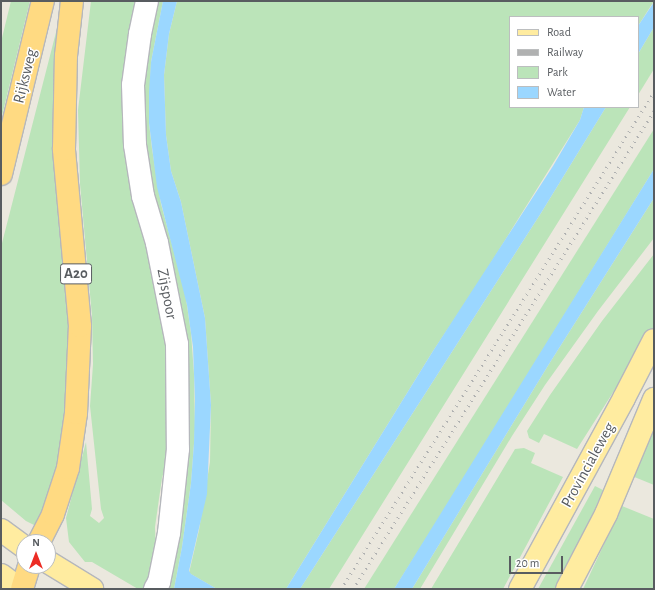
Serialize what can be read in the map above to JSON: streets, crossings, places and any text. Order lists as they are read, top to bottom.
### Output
{
  "streets": {
    "highway": ["Rijksweg", "A20"],
    "main road": ["Provincialeweg"],
    "street": ["Zijspoor"]
  },
  "legend": [
    "Road",
    "Railway",
    "Park",
    "Water"
  ],
  "scale_bar": "20 m",
  "north": "top"
}
